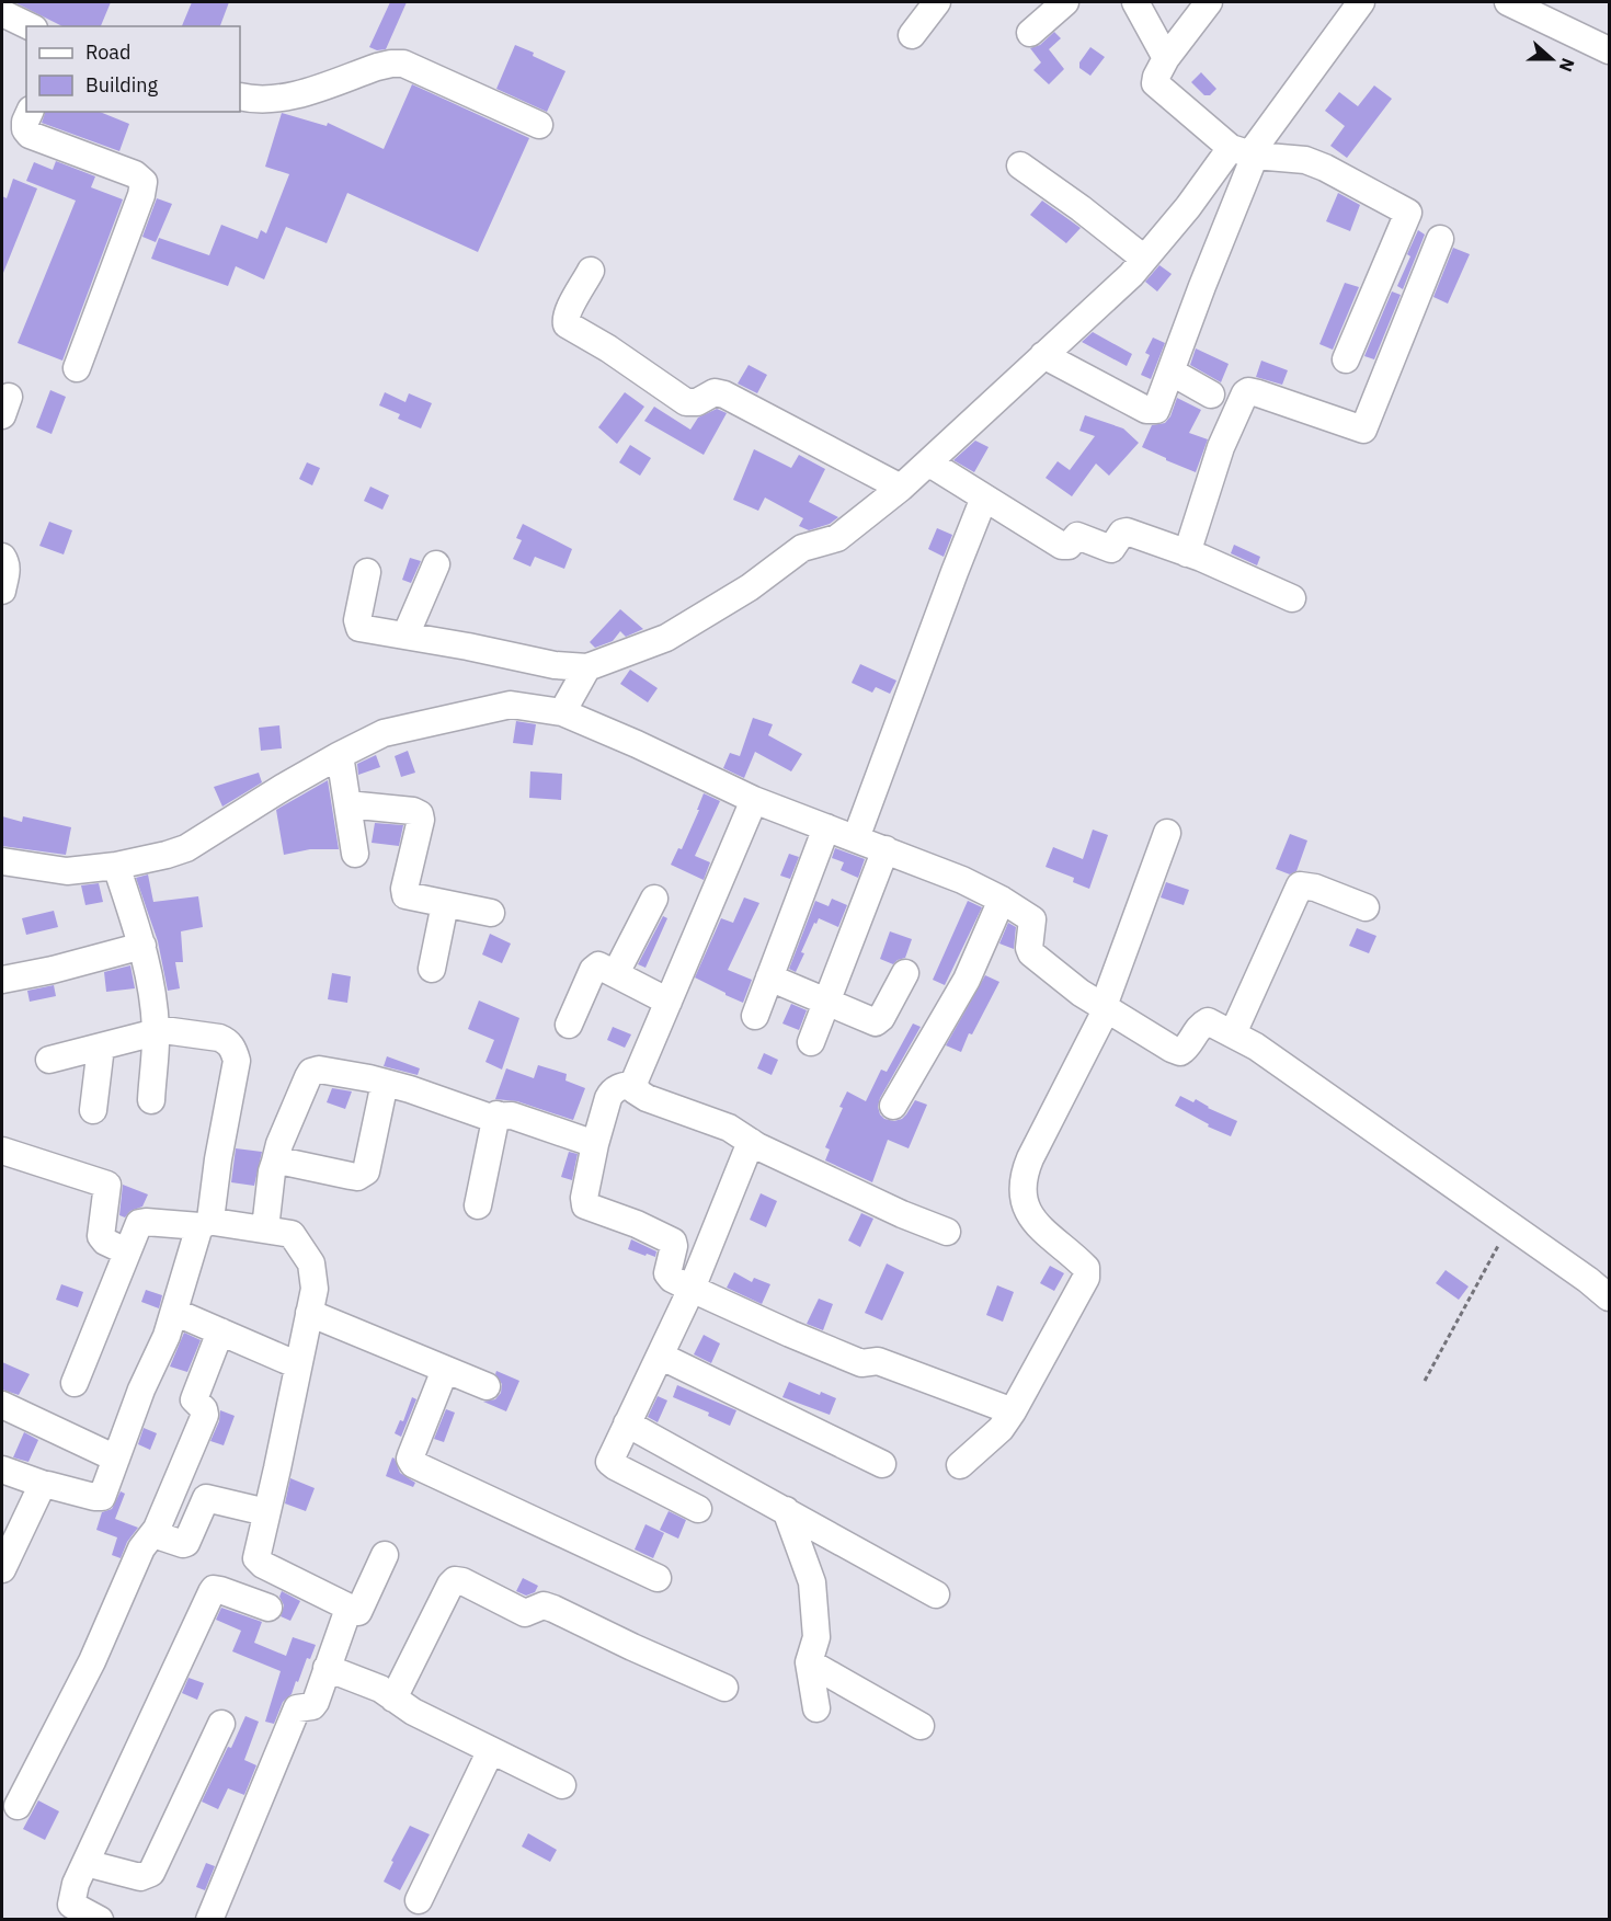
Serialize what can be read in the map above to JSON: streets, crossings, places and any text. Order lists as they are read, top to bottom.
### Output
{
  "legend": ["Road", "Building"],
  "north": "right"
}
